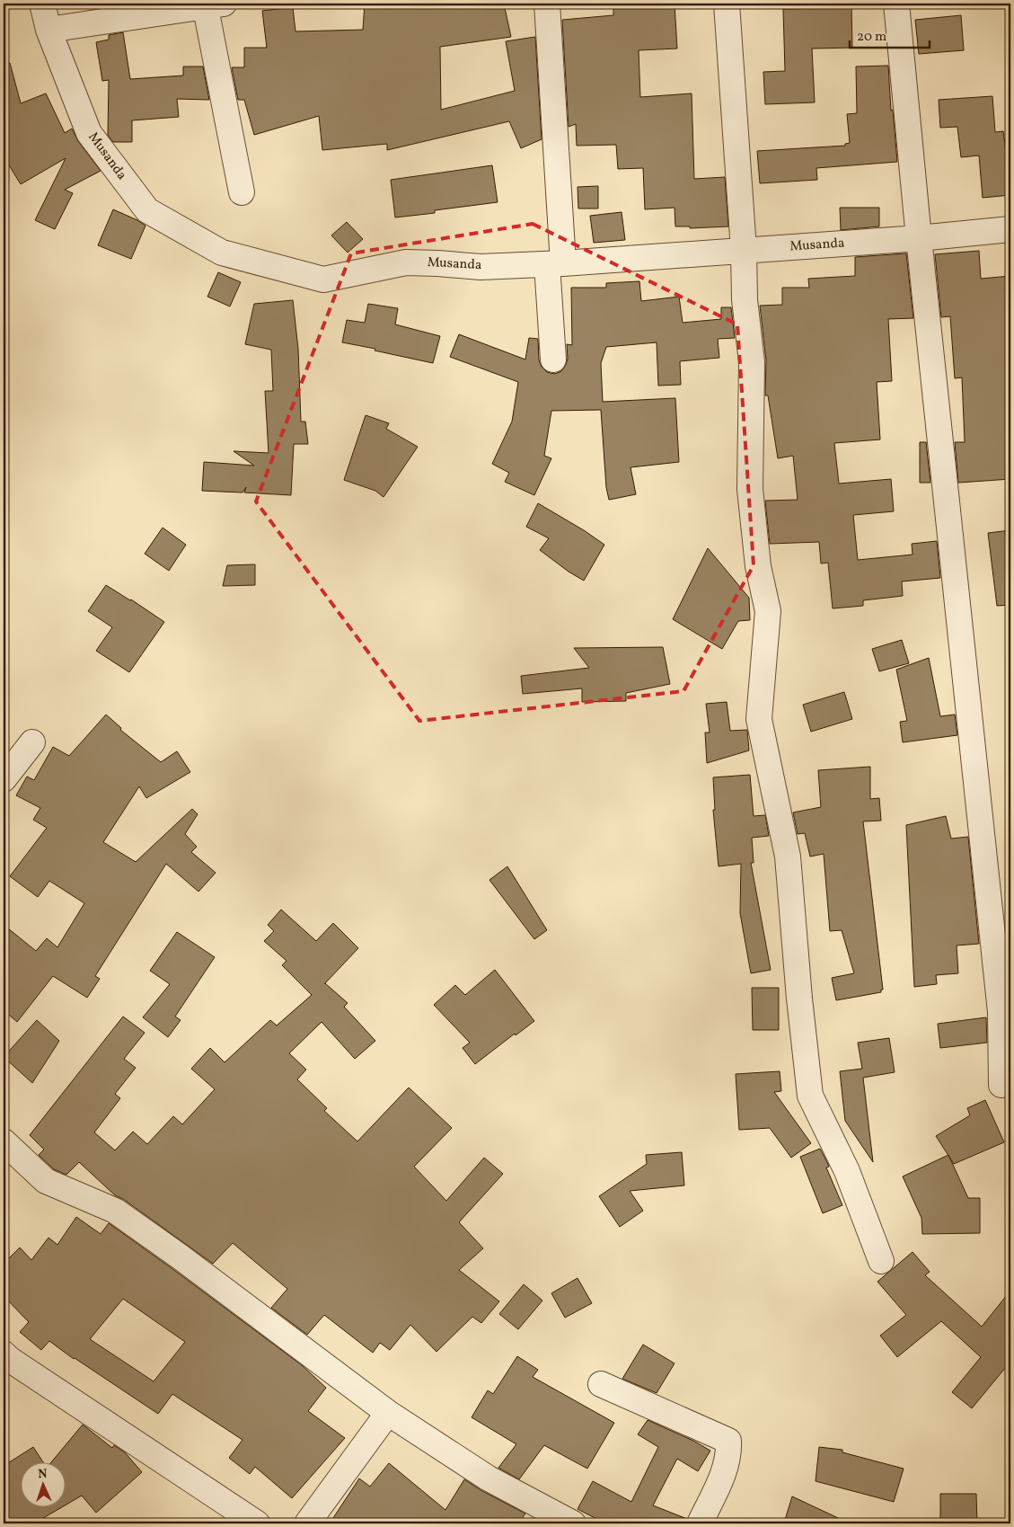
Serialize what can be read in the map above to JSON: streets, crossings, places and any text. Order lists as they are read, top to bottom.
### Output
{
  "streets": {
    "street": ["Musanda"]
  },
  "scale_bar": "20 m",
  "north": "top"
}
